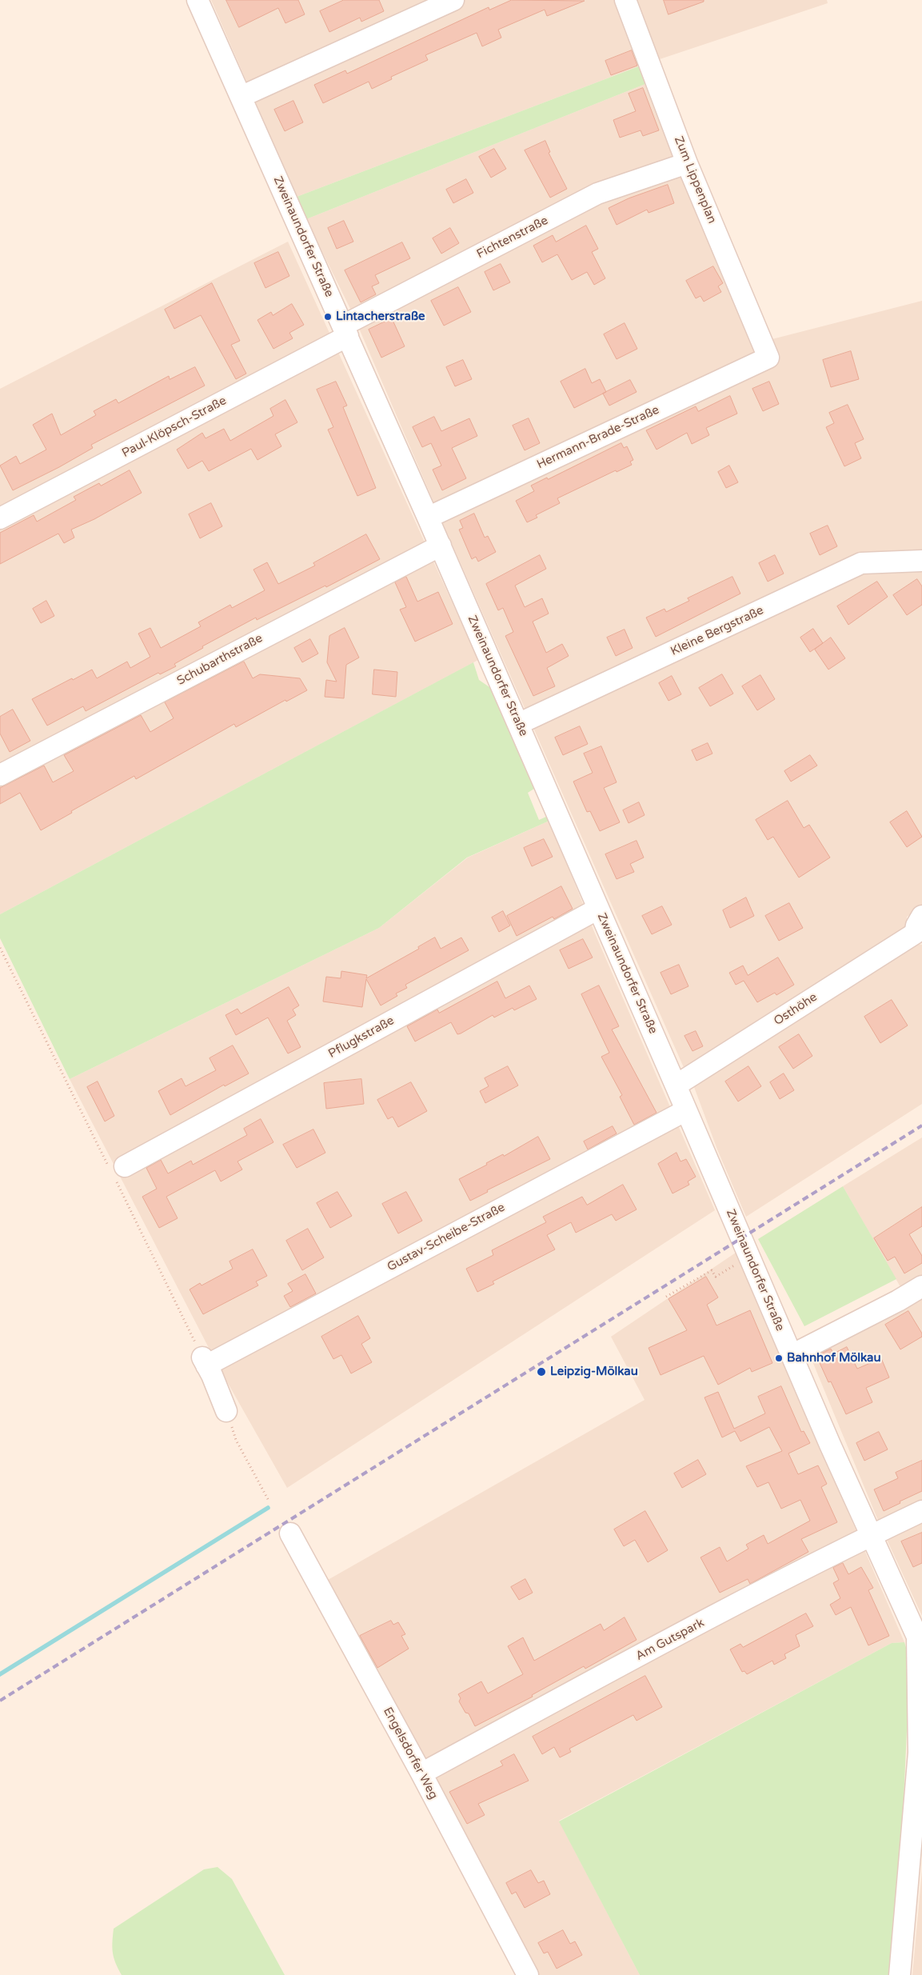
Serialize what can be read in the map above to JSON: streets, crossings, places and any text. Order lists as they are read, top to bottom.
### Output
{
  "streets": {
    "street": [
      "Zum Lippenplan",
      "Zweinaundorfer Straße",
      "Fichtenstraße",
      "Paul-Klöpsch-Straße",
      "Hermann-Brade-Straße",
      "Kleine Bergstraße",
      "Schubarthstraße",
      "Osthöhe",
      "Pflugkstraße",
      "Gustav-Scheibe-Straße",
      "Am Gutspark",
      "Engelsdorfer Weg"
    ]
  },
  "crossings": [
    ["Zum Lippenplan", "Fichtenstraße"],
    ["Zum Lippenplan", "Hermann-Brade-Straße"],
    ["Zweinaundorfer Straße", "Fichtenstraße"],
    ["Zweinaundorfer Straße", "Paul-Klöpsch-Straße"],
    ["Zweinaundorfer Straße", "Hermann-Brade-Straße"],
    ["Zweinaundorfer Straße", "Kleine Bergstraße"],
    ["Zweinaundorfer Straße", "Schubarthstraße"],
    ["Zweinaundorfer Straße", "Osthöhe"],
    ["Zweinaundorfer Straße", "Pflugkstraße"],
    ["Zweinaundorfer Straße", "Gustav-Scheibe-Straße"],
    ["Zweinaundorfer Straße", "Am Gutspark"],
    ["Fichtenstraße", "Paul-Klöpsch-Straße"],
    ["Am Gutspark", "Engelsdorfer Weg"]
  ],
  "places": ["Lintacherstraße", "Bahnhof Mölkau", "Leipzig-Mölkau"]
}
